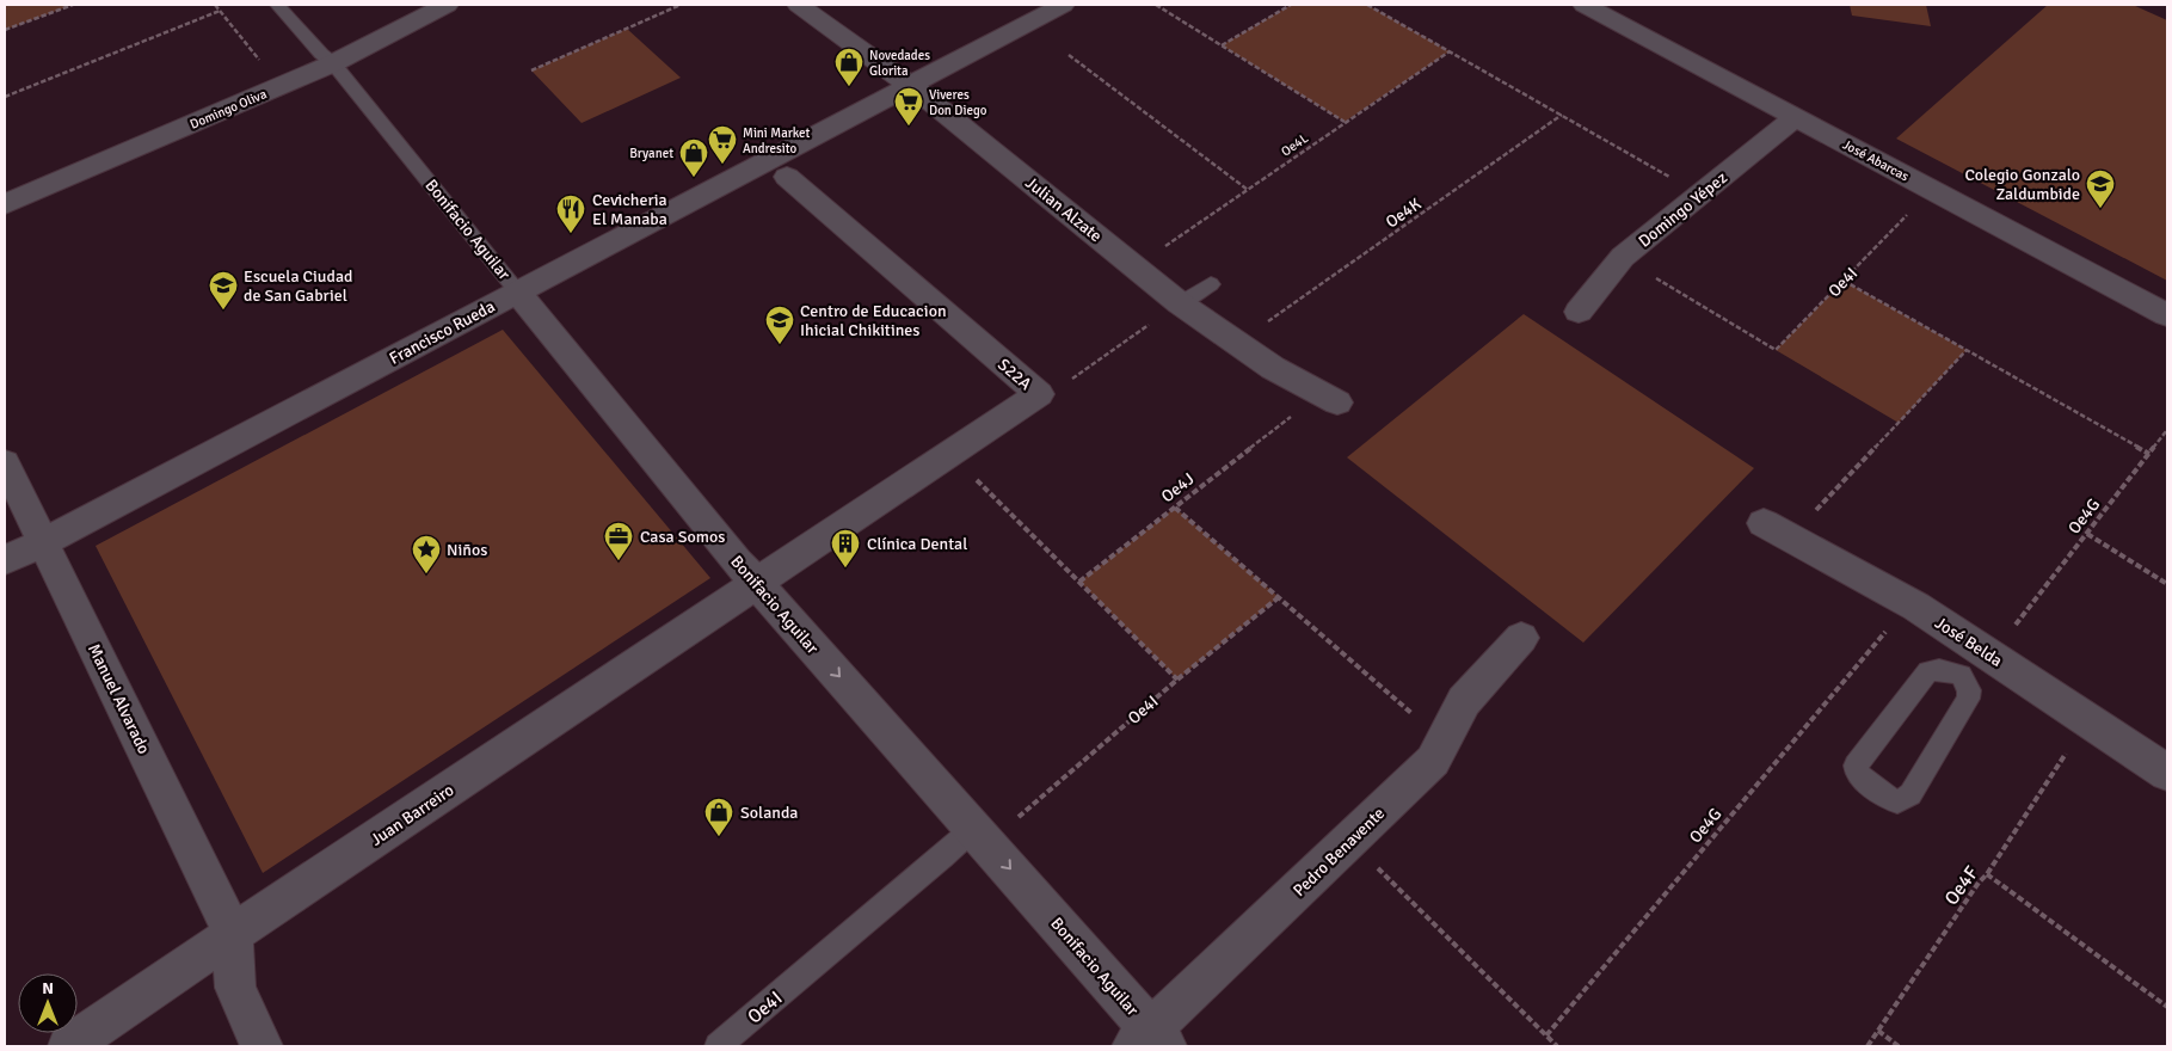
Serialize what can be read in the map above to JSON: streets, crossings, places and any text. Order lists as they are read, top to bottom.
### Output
{
  "streets": {
    "street": [
      "Domingo Oliva",
      "José Abarcas",
      "Julian Alzate",
      "Domingo Yépez",
      "Bonifacio Aguilar",
      "Francisco Rueda",
      "S22A",
      "José Belda",
      "Manuel Alvarado",
      "Juan Barreiro",
      "Pedro Benavente"
    ],
    "lane": ["Oe4I"],
    "path": [
      "Oe4L",
      "Oe4K",
      "Oe4J",
      "Oe4G",
      "Oe4F"
    ]
  },
  "crossings": [
    ["Domingo Oliva", "Bonifacio Aguilar"],
    ["José Abarcas", "Domingo Yépez"],
    ["Julian Alzate", "Francisco Rueda"],
    ["Bonifacio Aguilar", "Oe4I"],
    ["Bonifacio Aguilar", "Francisco Rueda"],
    ["Bonifacio Aguilar", "S22A"],
    ["Bonifacio Aguilar", "Juan Barreiro"],
    ["Bonifacio Aguilar", "Pedro Benavente"],
    ["Francisco Rueda", "Manuel Alvarado"],
    ["S22A", "Juan Barreiro"],
    ["Manuel Alvarado", "Juan Barreiro"]
  ],
  "one_way": ["Bonifacio Aguilar"],
  "places": {
    "shop": ["Novedades Glorita", "Bryanet", "Solanda"],
    "supermarket": ["Viveres Don Diego", "Mini Market Andresito"],
    "school or university": ["Colegio Gonzalo Zaldumbide", "Escuela Ciudad de San Gabriel", "Centro de Educacion Ihicial Chikitines"],
    "restaurant": ["Cevicheria El Manaba"],
    "office": ["Casa Somos"],
    "building": ["Clínica Dental"],
    "place": ["Niños"]
  },
  "north": "top"
}
